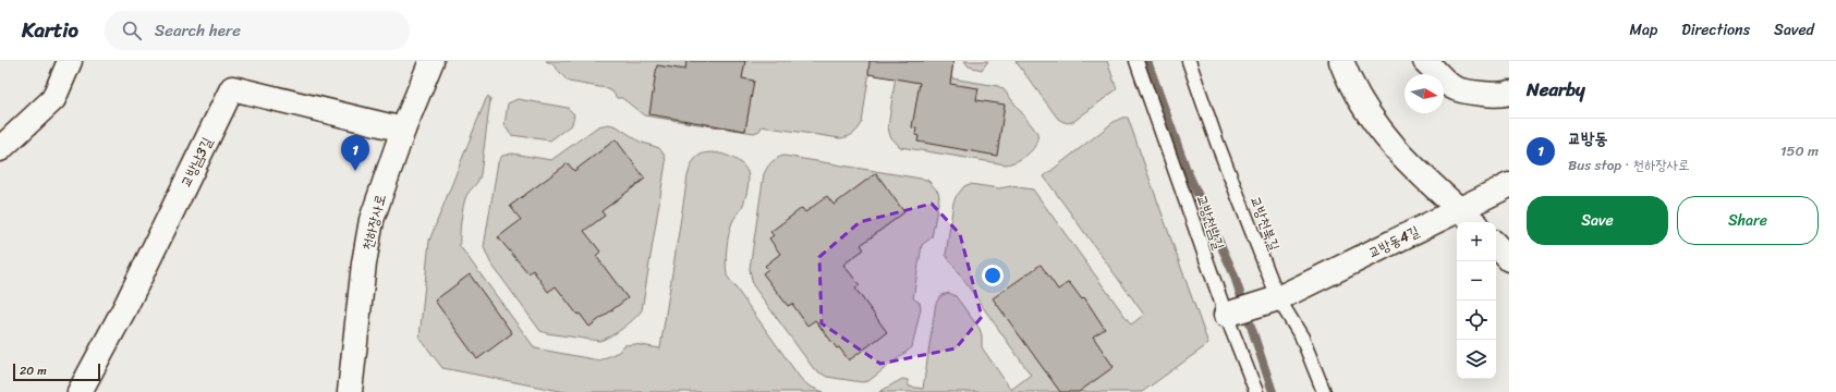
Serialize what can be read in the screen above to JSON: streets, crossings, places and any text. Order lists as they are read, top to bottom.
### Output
{
  "streets": {
    "street": ["교방남3길", "천하장사로", "교방동4길"],
    "lane": ["교방천남길", "교방천북길"]
  },
  "crossings": [
    ["교방남3길", "천하장사로"],
    ["교방천남길", "교방동4길"],
    ["교방천북길", "교방동4길"]
  ],
  "scale_bar": "20 m",
  "north": "right",
  "page": {
    "header": "Kartio",
    "search": "Search here",
    "nav": ["Map", "Directions", "Saved"],
    "heading": "Nearby",
    "list": [
      {
        "mark": "1",
        "name": "교방동",
        "note": "Bus stop · 천하장사로",
        "value": "150 m"
      }
    ],
    "pins": "1",
    "buttons": ["Save", "Share"],
    "map_buttons": ["+", "−"],
    "scale": "20 m"
  }
}
